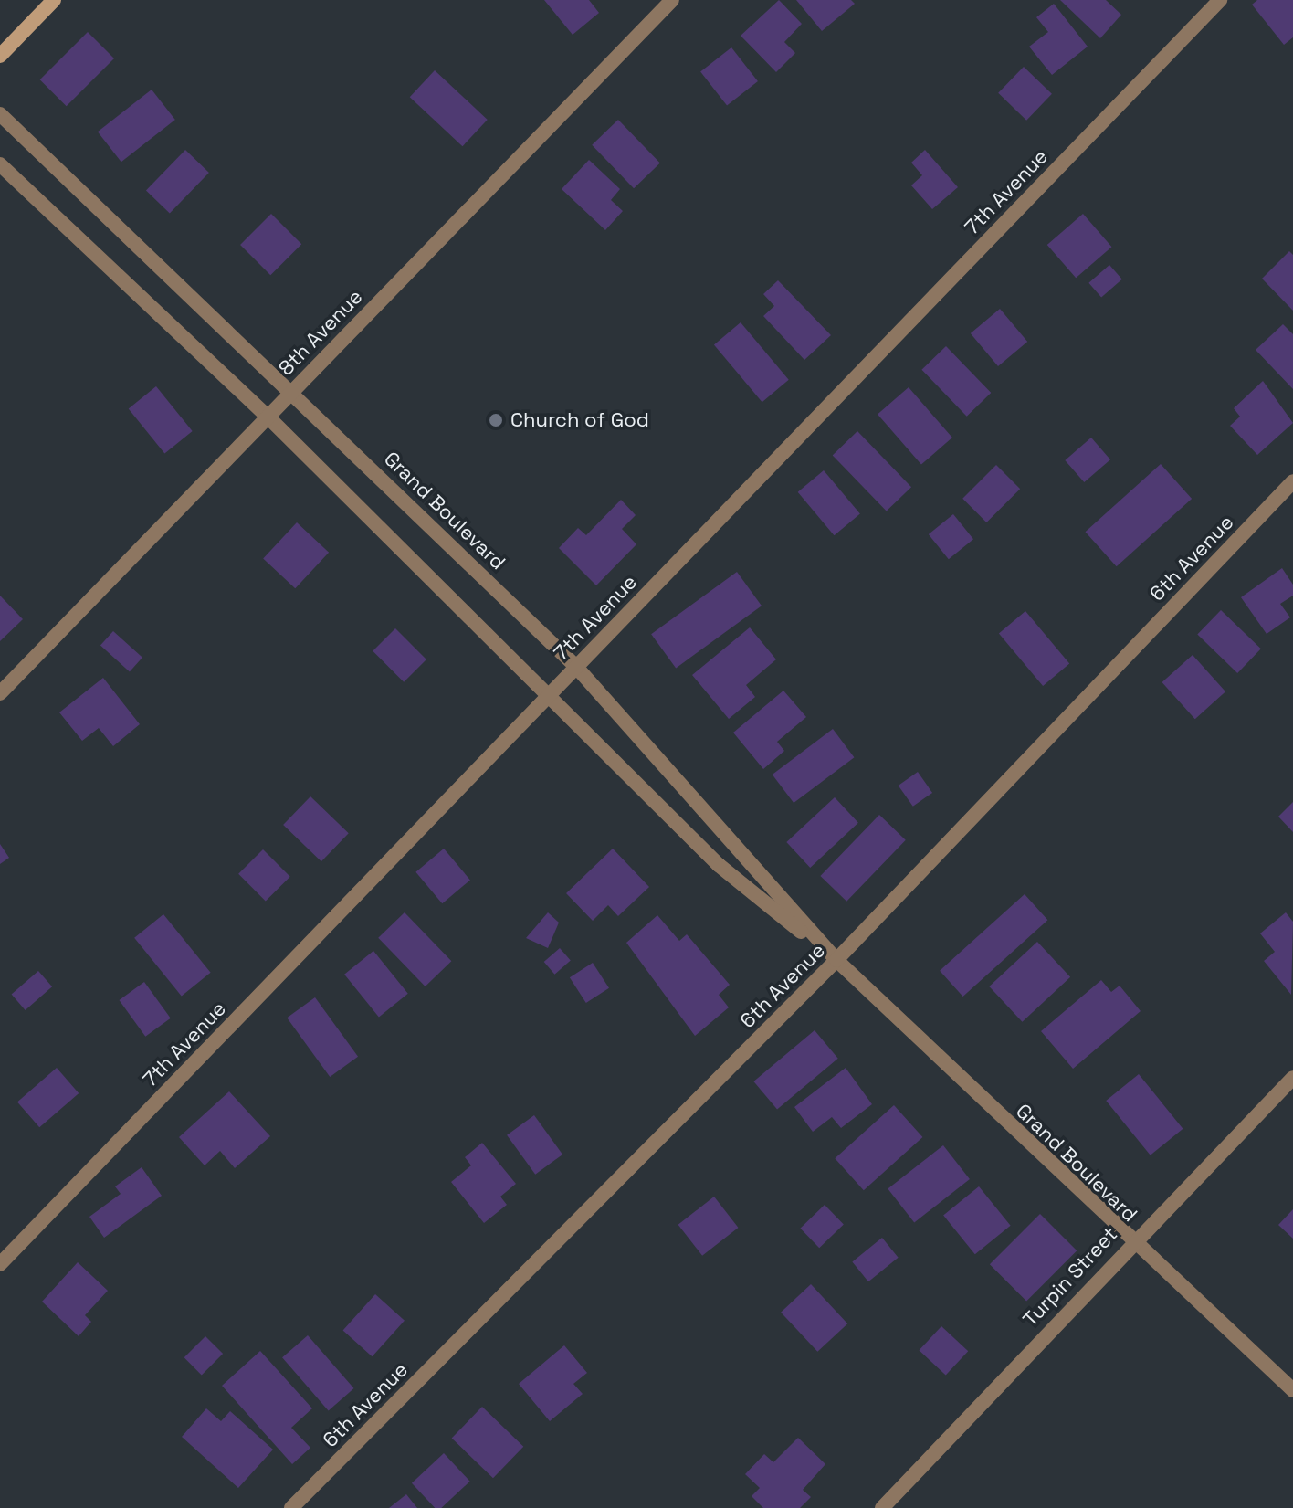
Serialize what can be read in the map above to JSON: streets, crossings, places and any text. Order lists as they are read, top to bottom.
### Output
{
  "streets": {
    "street": [
      "7th Avenue",
      "8th Avenue",
      "Grand Boulevard",
      "6th Avenue",
      "Turpin Street"
    ]
  },
  "crossings": [
    ["7th Avenue", "Grand Boulevard"],
    ["8th Avenue", "Grand Boulevard"],
    ["Grand Boulevard", "6th Avenue"],
    ["Grand Boulevard", "Turpin Street"]
  ],
  "places": ["Church of God"]
}
